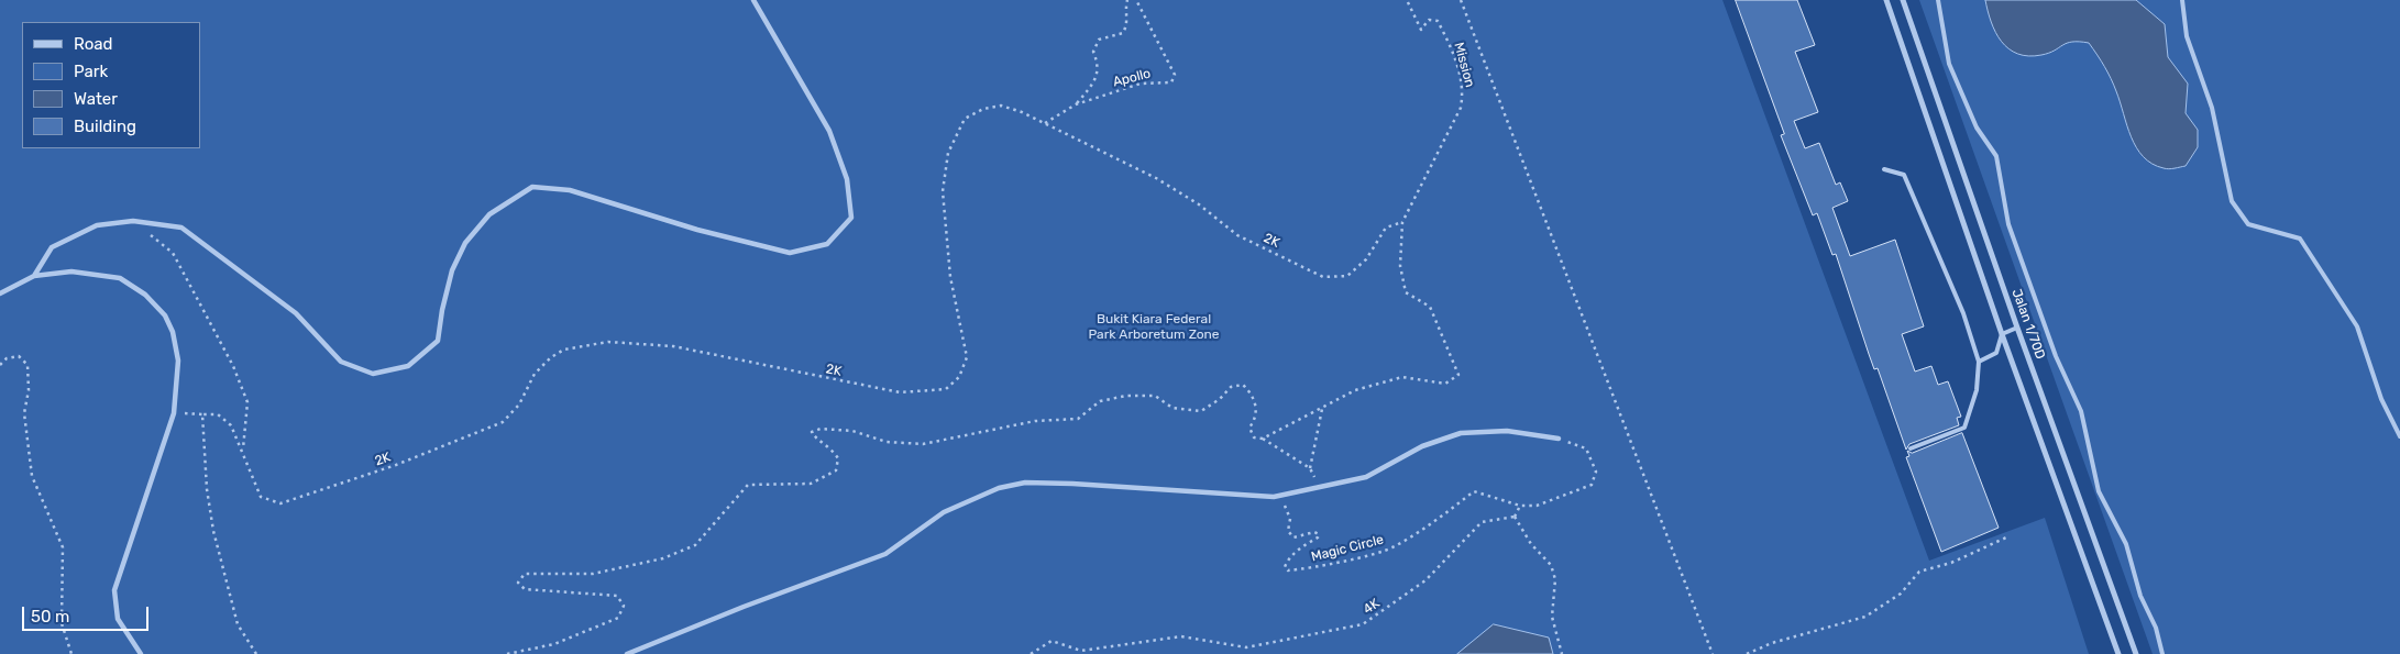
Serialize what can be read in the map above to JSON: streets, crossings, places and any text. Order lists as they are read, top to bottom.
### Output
{
  "streets": {
    "street": ["Jalan 1/70D"],
    "path": [
      "Mission",
      "Apollo",
      "2K",
      "Magic Circle",
      "4K"
    ]
  },
  "crossings": [
    ["Mission", "2K"],
    ["Apollo", "2K"]
  ],
  "parks": ["Bukit Kiara Federal Park Arboretum Zone"],
  "legend": [
    "Road",
    "Park",
    "Water",
    "Building"
  ],
  "scale_bar": "50 m"
}
